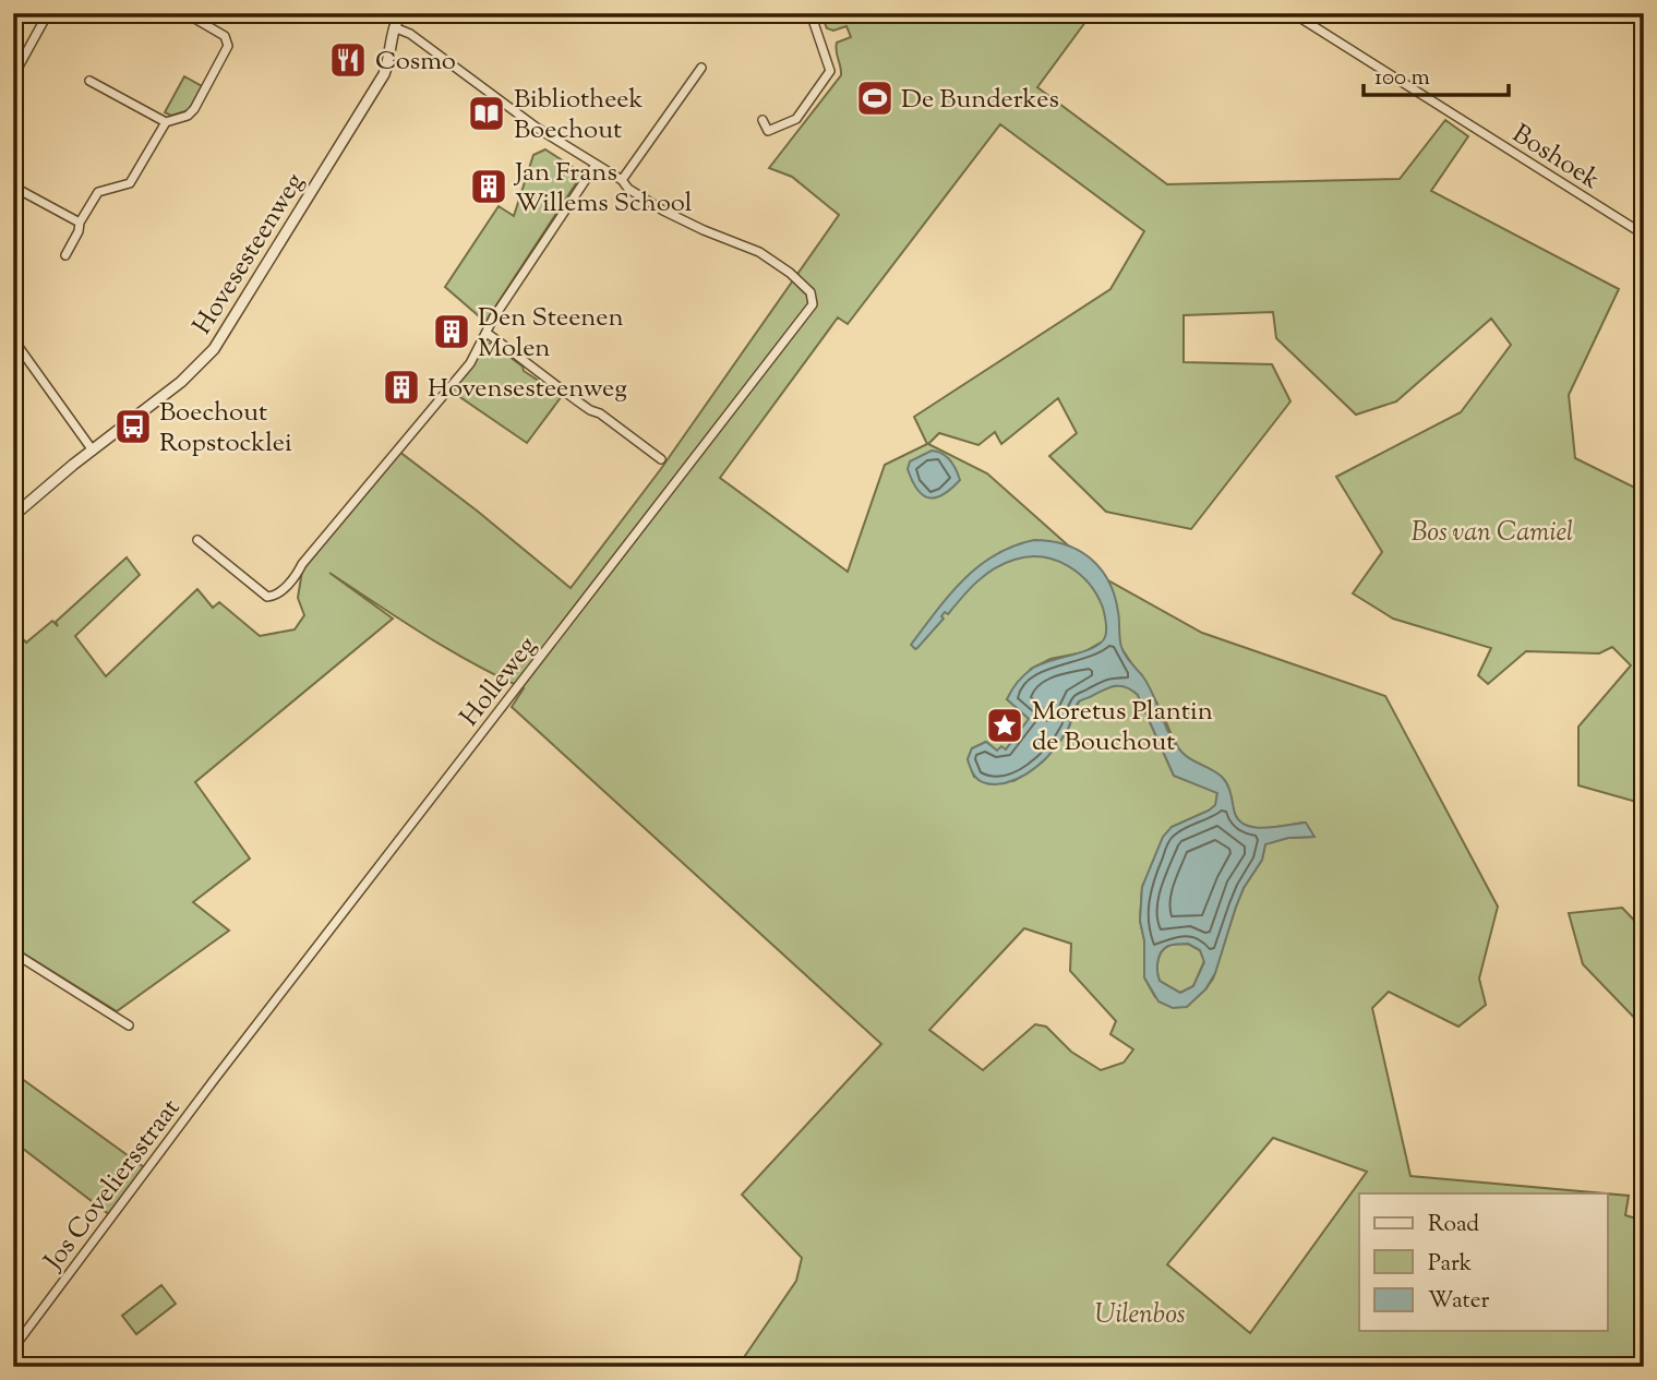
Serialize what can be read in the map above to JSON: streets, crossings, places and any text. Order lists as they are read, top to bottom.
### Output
{
  "streets": {
    "street": [
      "Boshoek",
      "Hovesesteenweg",
      "Holleweg",
      "Jos Coveliersstraat"
    ]
  },
  "crossings": [
    ["Holleweg", "Jos Coveliersstraat"]
  ],
  "parks": ["Bos van Camiel", "Uilenbos"],
  "places": {
    "restaurant": ["Cosmo"],
    "sports": ["De Bunderkes"],
    "library": ["Bibliotheek Boechout"],
    "building": ["Jan Frans Willems School", "Den Steenen Molen", "Hovensesteenweg"],
    "bus stop": ["Boechout Ropstocklei"],
    "place": ["Moretus Plantin de Bouchout"]
  },
  "legend": ["Road", "Park", "Water"],
  "scale_bar": "100 m"
}
